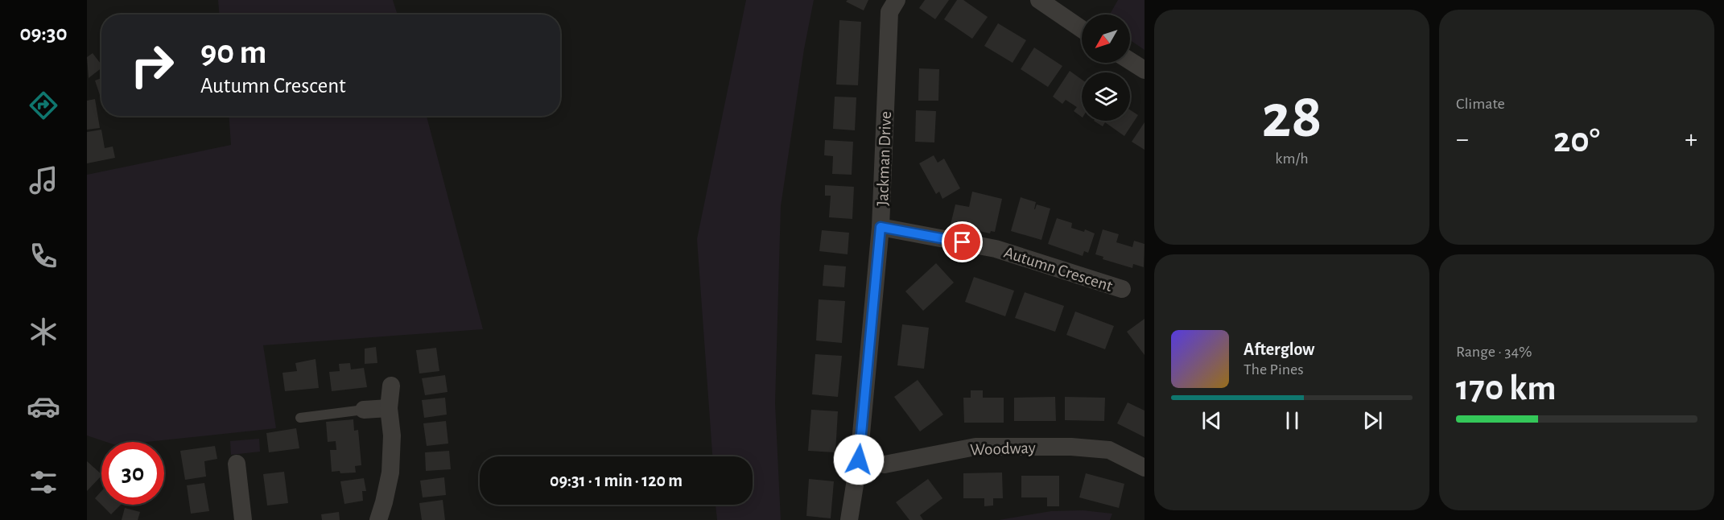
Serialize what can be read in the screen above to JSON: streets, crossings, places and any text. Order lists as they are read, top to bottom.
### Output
{
  "streets": {
    "street": ["Jackman Drive", "Autumn Crescent", "Woodway"]
  },
  "crossings": [
    ["Jackman Drive", "Autumn Crescent"],
    ["Jackman Drive", "Woodway"]
  ],
  "north": "bottom left",
  "page": {
    "tabs": "09:30",
    "tile": [
      ["28", "km/h"],
      "Climate",
      ["Range · 34%", "170 km"]
    ],
    "turn": ["90 m", "Autumn Crescent"],
    "heat": ["−", "20°", "+"],
    "song": ["Afterglow", "The Pines"],
    "limit": "30",
    "trip": "09:31 · 1 min · 120 m"
  }
}
